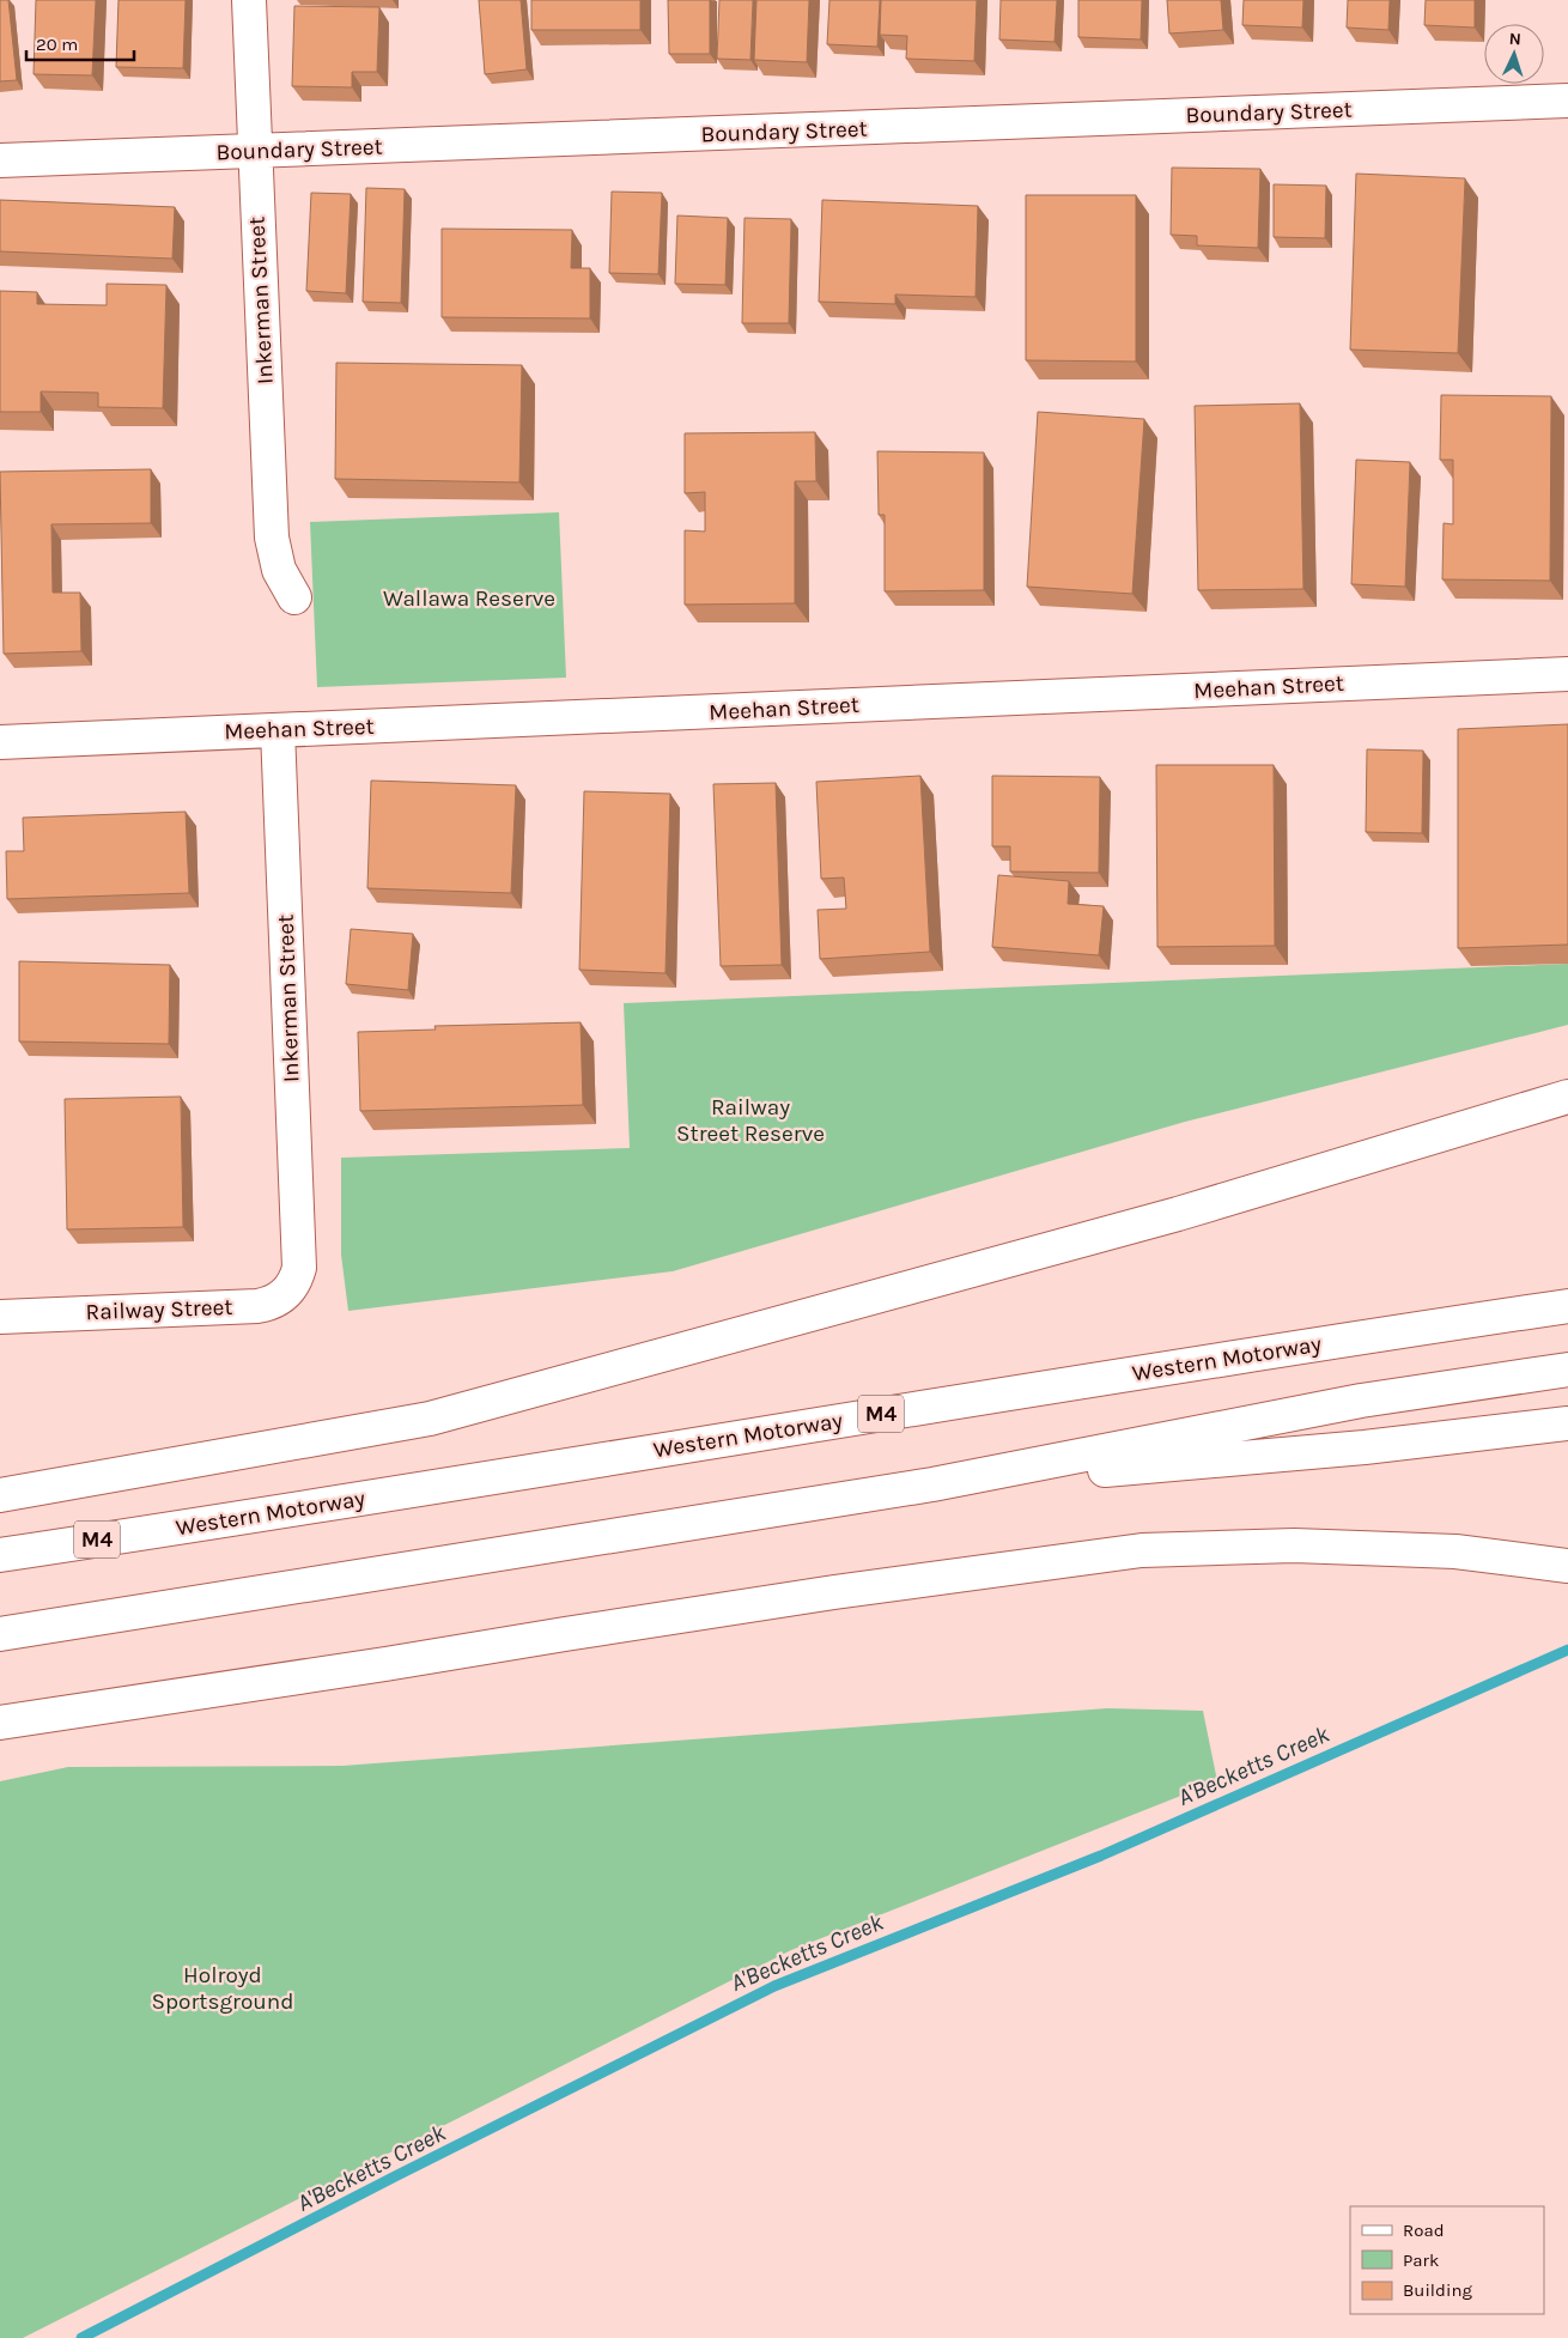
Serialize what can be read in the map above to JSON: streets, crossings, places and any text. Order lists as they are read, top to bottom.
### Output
{
  "streets": {
    "main road": [
      "Boundary Street",
      "Inkerman Street",
      "Meehan Street",
      "Railway Street",
      "Western Motorway",
      "M4"
    ]
  },
  "crossings": [
    ["Boundary Street", "Inkerman Street"],
    ["Inkerman Street", "Meehan Street"],
    ["Inkerman Street", "Railway Street"]
  ],
  "water": ["A'Becketts Creek"],
  "parks": ["Wallawa Reserve", "Railway Street Reserve", "Holroyd Sportsground"],
  "legend": ["Road", "Park", "Building"],
  "scale_bar": "20 m",
  "north": "top"
}
